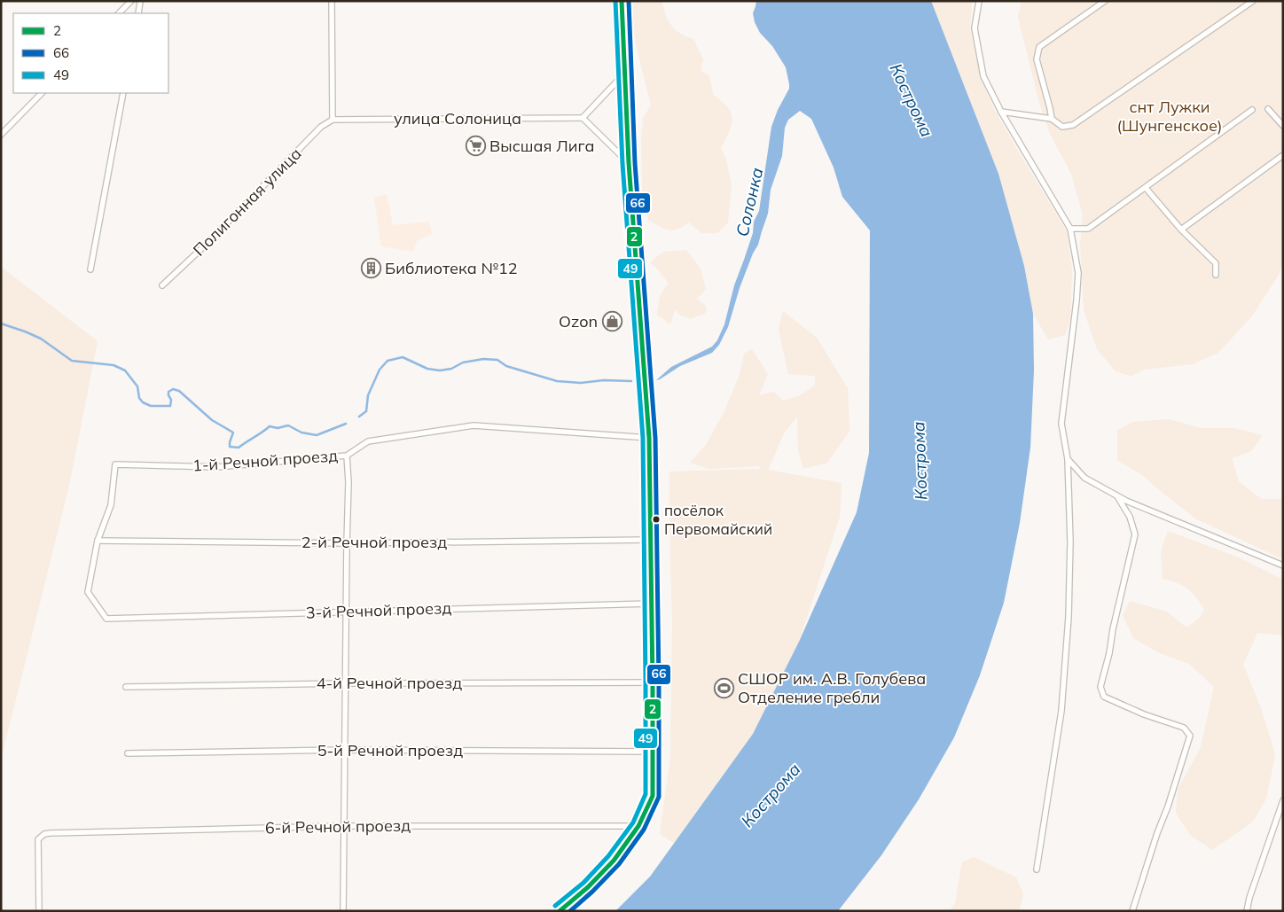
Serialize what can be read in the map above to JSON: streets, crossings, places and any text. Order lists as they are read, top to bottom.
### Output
{
  "streets": {
    "street": [
      "улица Солоница",
      "Полигонная улица",
      "1-й Речной проезд",
      "2-й Речной проезд",
      "3-й Речной проезд",
      "4-й Речной проезд",
      "5-й Речной проезд",
      "6-й Речной проезд"
    ]
  },
  "crossings": [
    ["улица Солоница", "Полигонная улица"],
    ["1-й Речной проезд", "2-й Речной проезд"],
    ["1-й Речной проезд", "3-й Речной проезд"],
    ["2-й Речной проезд", "3-й Речной проезд"]
  ],
  "water": ["Кострома", "Солонка"],
  "parks": ["снт Лужки (Шунгенское)"],
  "places": {
    "supermarket": ["Высшая Лига"],
    "building": ["Библиотека №12"],
    "shop": ["Ozon"],
    "other": ["посёлок Первомайский"],
    "sports": ["СШОР им. А.В. Голубева Отделение гребли"]
  },
  "lines": ["transit line 2", "transit line 66", "transit line 49"],
  "legend": ["2", "66", "49"]
}
